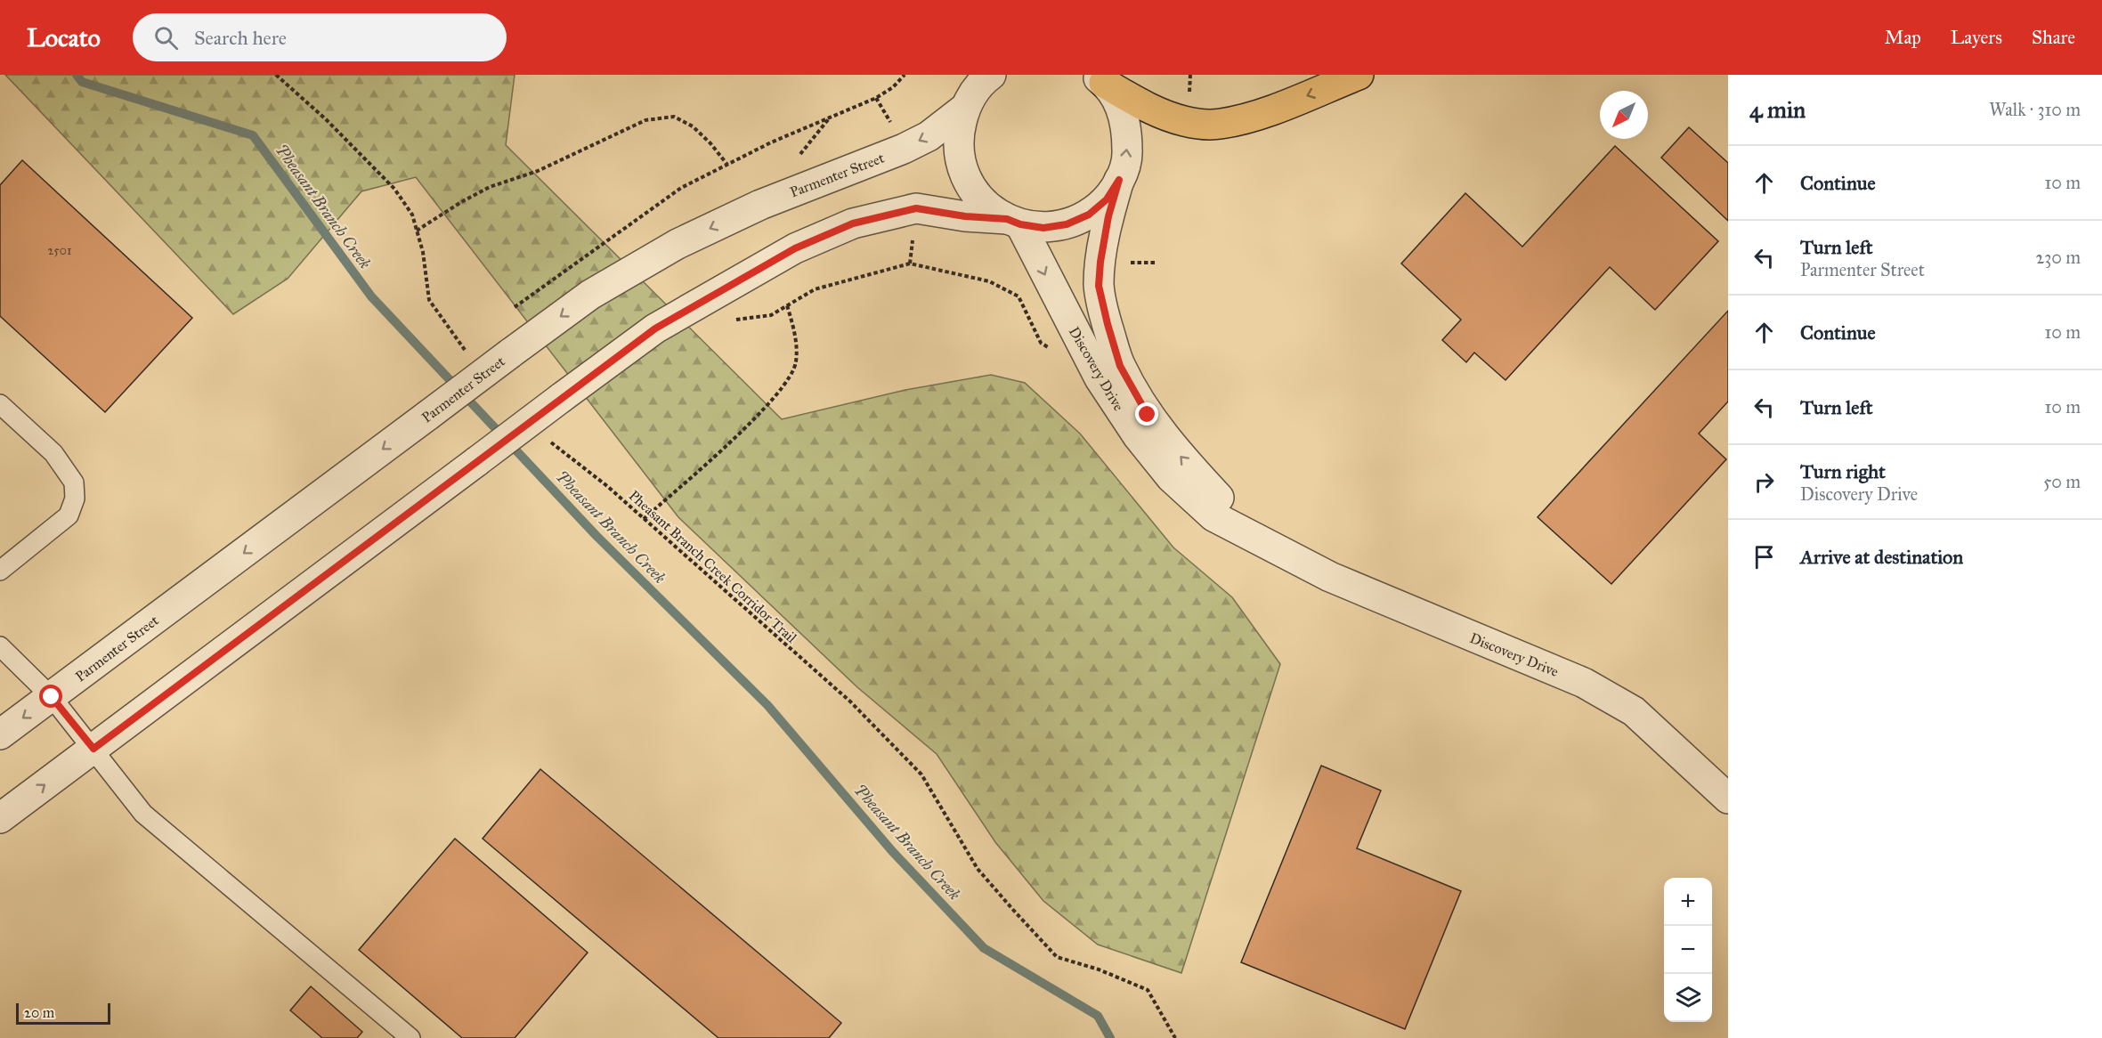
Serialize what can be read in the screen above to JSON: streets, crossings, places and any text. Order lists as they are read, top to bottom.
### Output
{
  "streets": {
    "street": ["Parmenter Street", "Discovery Drive"],
    "path": ["Pheasant Branch Creek Corridor Trail"]
  },
  "water": ["Pheasant Branch Creek"],
  "house_numbers": ["2501"],
  "scale_bar": "20 m",
  "north": "bottom left",
  "page": {
    "header": "Locato",
    "search": "Search here",
    "nav": ["Map", "Layers", "Share"],
    "heading": ["4 min", "Walk · 310 m"],
    "list": [
      ["Continue", "10 m"],
      ["Turn left", "Parmenter Street", "230 m"],
      ["Continue", "10 m"],
      ["Turn left", "10 m"],
      ["Turn right", "Discovery Drive", "50 m"],
      "Arrive at destination"
    ],
    "map_buttons": ["+", "−"],
    "scale": "20 m"
  }
}
